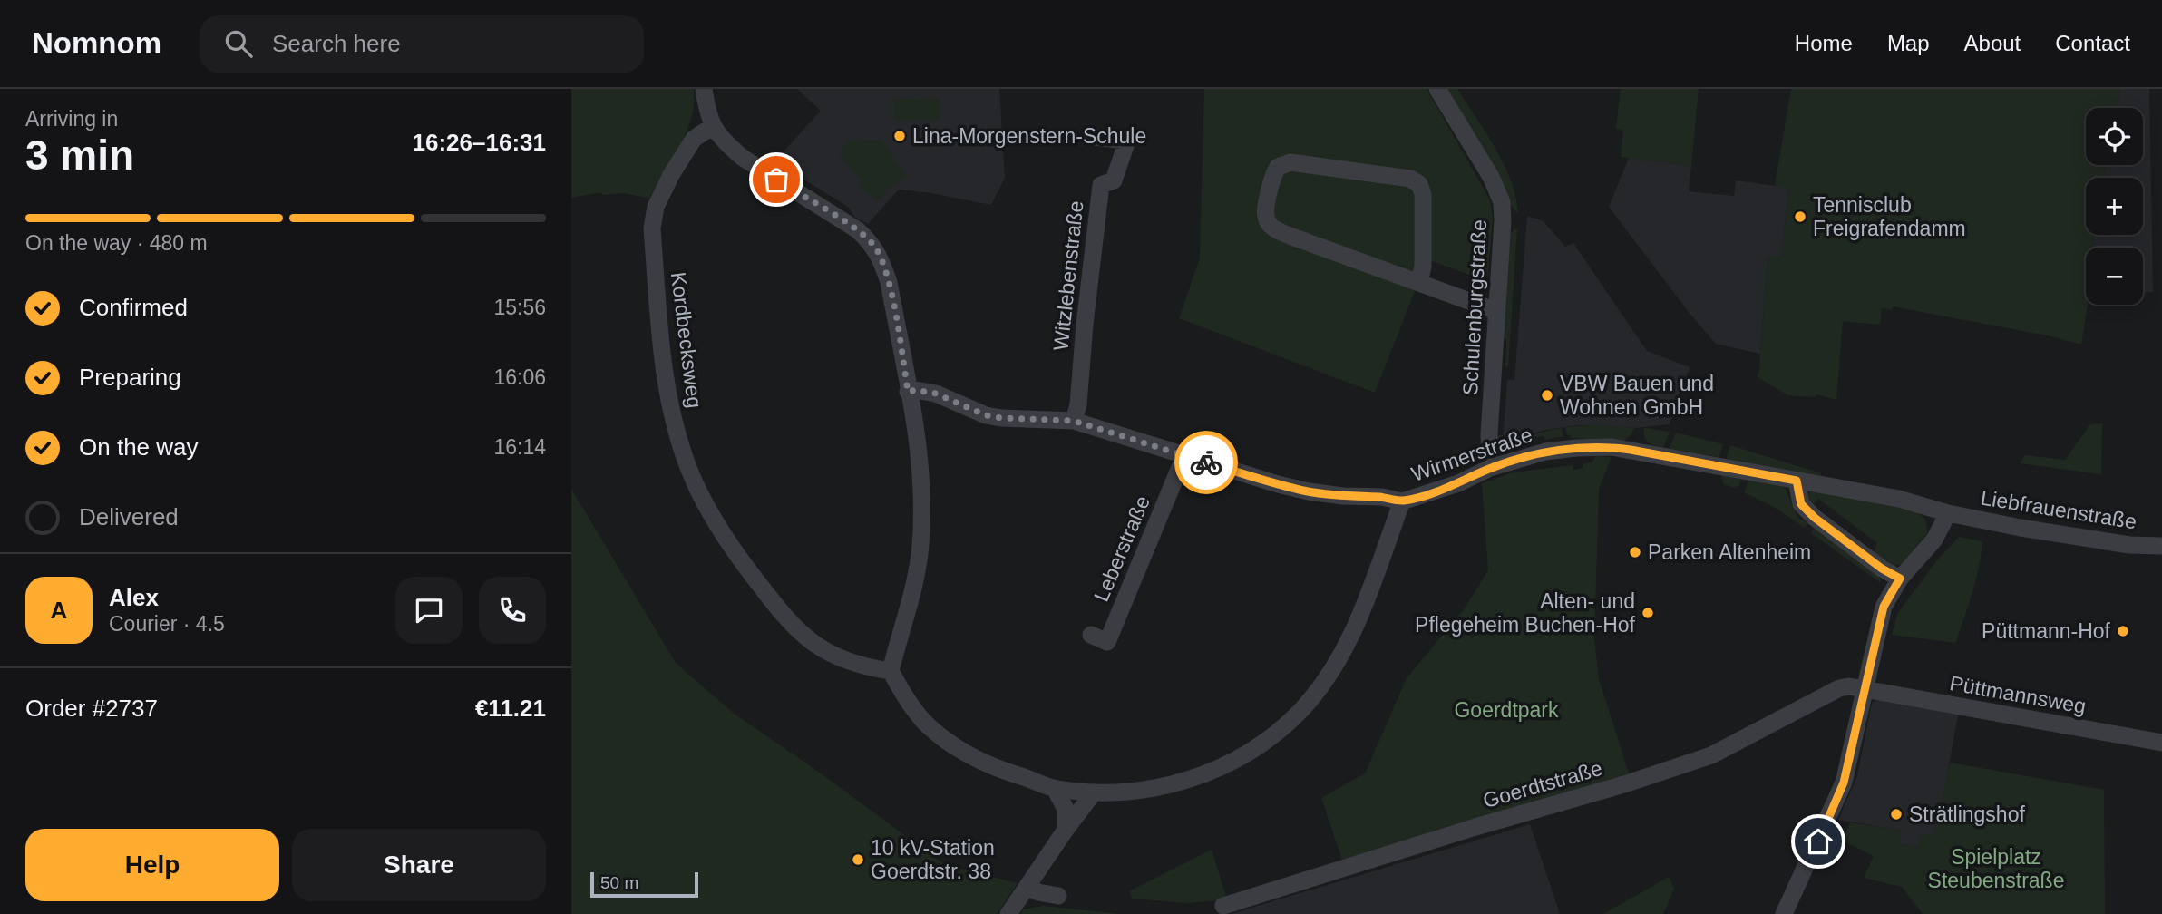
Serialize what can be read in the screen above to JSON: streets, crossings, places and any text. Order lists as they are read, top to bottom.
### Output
{
  "streets": {
    "street": [
      "Witzlebenstraße",
      "Schulenburgstraße",
      "Kordbecksweg",
      "Wirmerstraße",
      "Liebfrauenstraße",
      "Leberstraße",
      "Püttmannsweg",
      "Goerdtstraße"
    ]
  },
  "crossings": [
    ["Witzlebenstraße", "Wirmerstraße"],
    ["Schulenburgstraße", "Wirmerstraße"],
    ["Wirmerstraße", "Liebfrauenstraße"],
    ["Wirmerstraße", "Leberstraße"],
    ["Püttmannsweg", "Goerdtstraße"]
  ],
  "parks": ["Goerdtpark", "Spielplatz Steubenstraße"],
  "places": [
    "Lina-Morgenstern-Schule",
    "Tennisclub Freigrafendamm",
    "VBW Bauen und Wohnen GmbH",
    "Parken Altenheim",
    "Alten- und Pflegeheim Buchen-Hof",
    "Püttmann-Hof",
    "Strätlingshof",
    "10 kV-Station Goerdtstr. 38"
  ],
  "scale_bar": "50 m",
  "page": {
    "header": "Nomnom",
    "search": "Search here",
    "nav": [
      "Home",
      "Map",
      "About",
      "Contact"
    ],
    "heading": ["3 min", "Arriving in", "16:26–16:31"],
    "panel": [
      "Alex",
      "Courier · 4.5",
      "Order #2737",
      "€11.21"
    ],
    "map_buttons": ["+", "−"],
    "bar": "On the way · 480 m",
    "list": [
      ["Confirmed", "15:56"],
      ["Preparing", "16:06"],
      ["On the way", "16:14"],
      "Delivered"
    ],
    "round": "A",
    "buttons": ["Help", "Share"],
    "scale": "50 m"
  }
}
